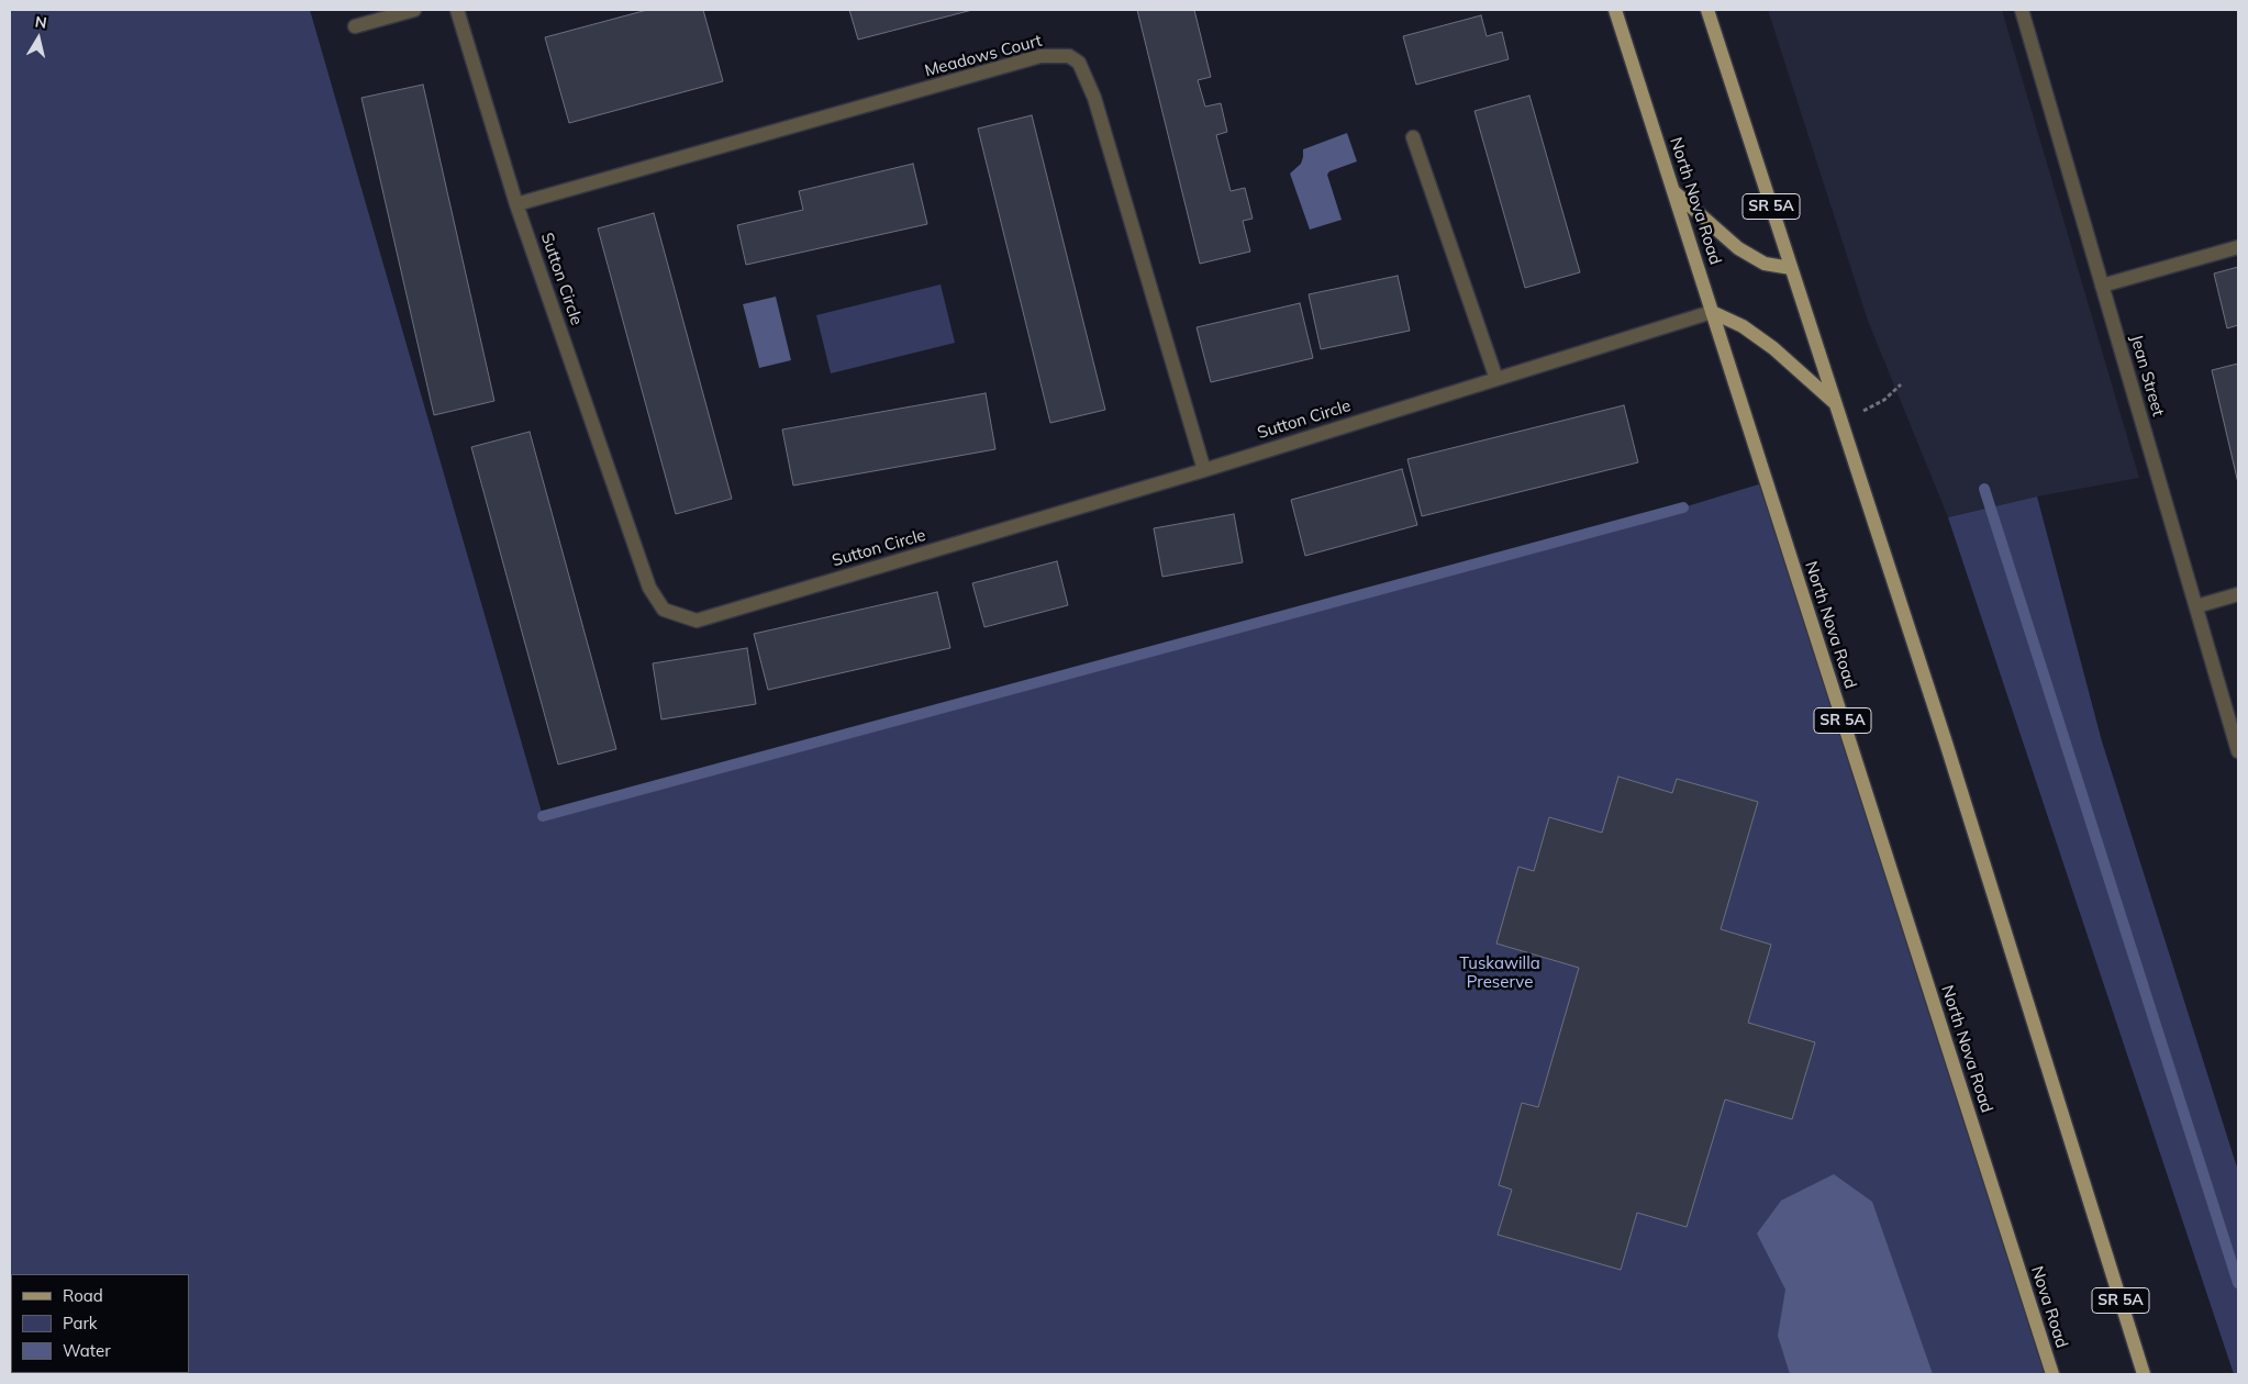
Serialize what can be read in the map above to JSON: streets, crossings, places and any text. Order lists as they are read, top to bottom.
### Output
{
  "streets": {
    "main road": ["North Nova Road", "SR 5A", "Nova Road"],
    "street": ["Meadows Court", "Sutton Circle", "Jean Street"]
  },
  "crossings": [
    ["Meadows Court", "Sutton Circle"],
    ["North Nova Road", "Sutton Circle"],
    ["North Nova Road", "Nova Road"]
  ],
  "parks": ["Tuskawilla Preserve"],
  "legend": ["Road", "Park", "Water"],
  "north": "top"
}
